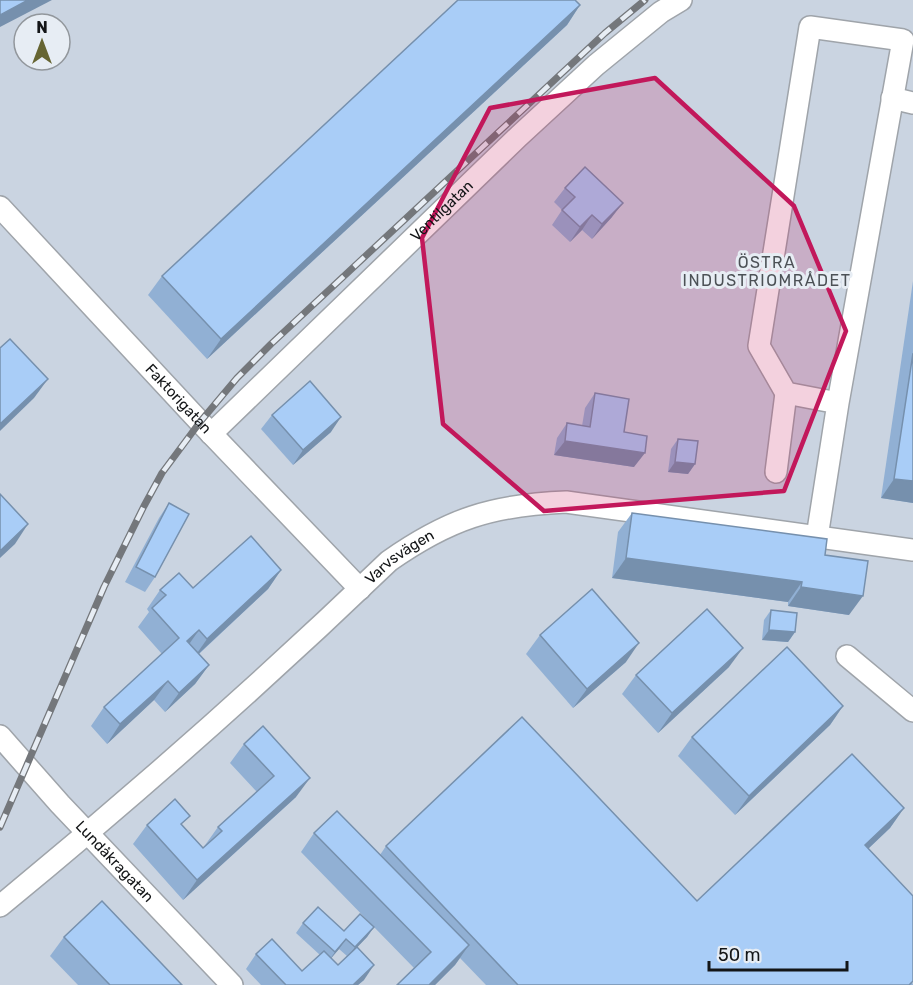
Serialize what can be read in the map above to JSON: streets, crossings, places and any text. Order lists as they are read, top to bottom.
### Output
{
  "streets": {
    "street": [
      "Ventilgatan",
      "Faktorigatan",
      "Varvsvägen",
      "Lundåkragatan"
    ]
  },
  "crossings": [
    ["Ventilgatan", "Faktorigatan"],
    ["Faktorigatan", "Varvsvägen"],
    ["Varvsvägen", "Lundåkragatan"]
  ],
  "districts": ["ÖSTRA INDUSTRIOMRÅDET"],
  "scale_bar": "50 m",
  "north": "top"
}
